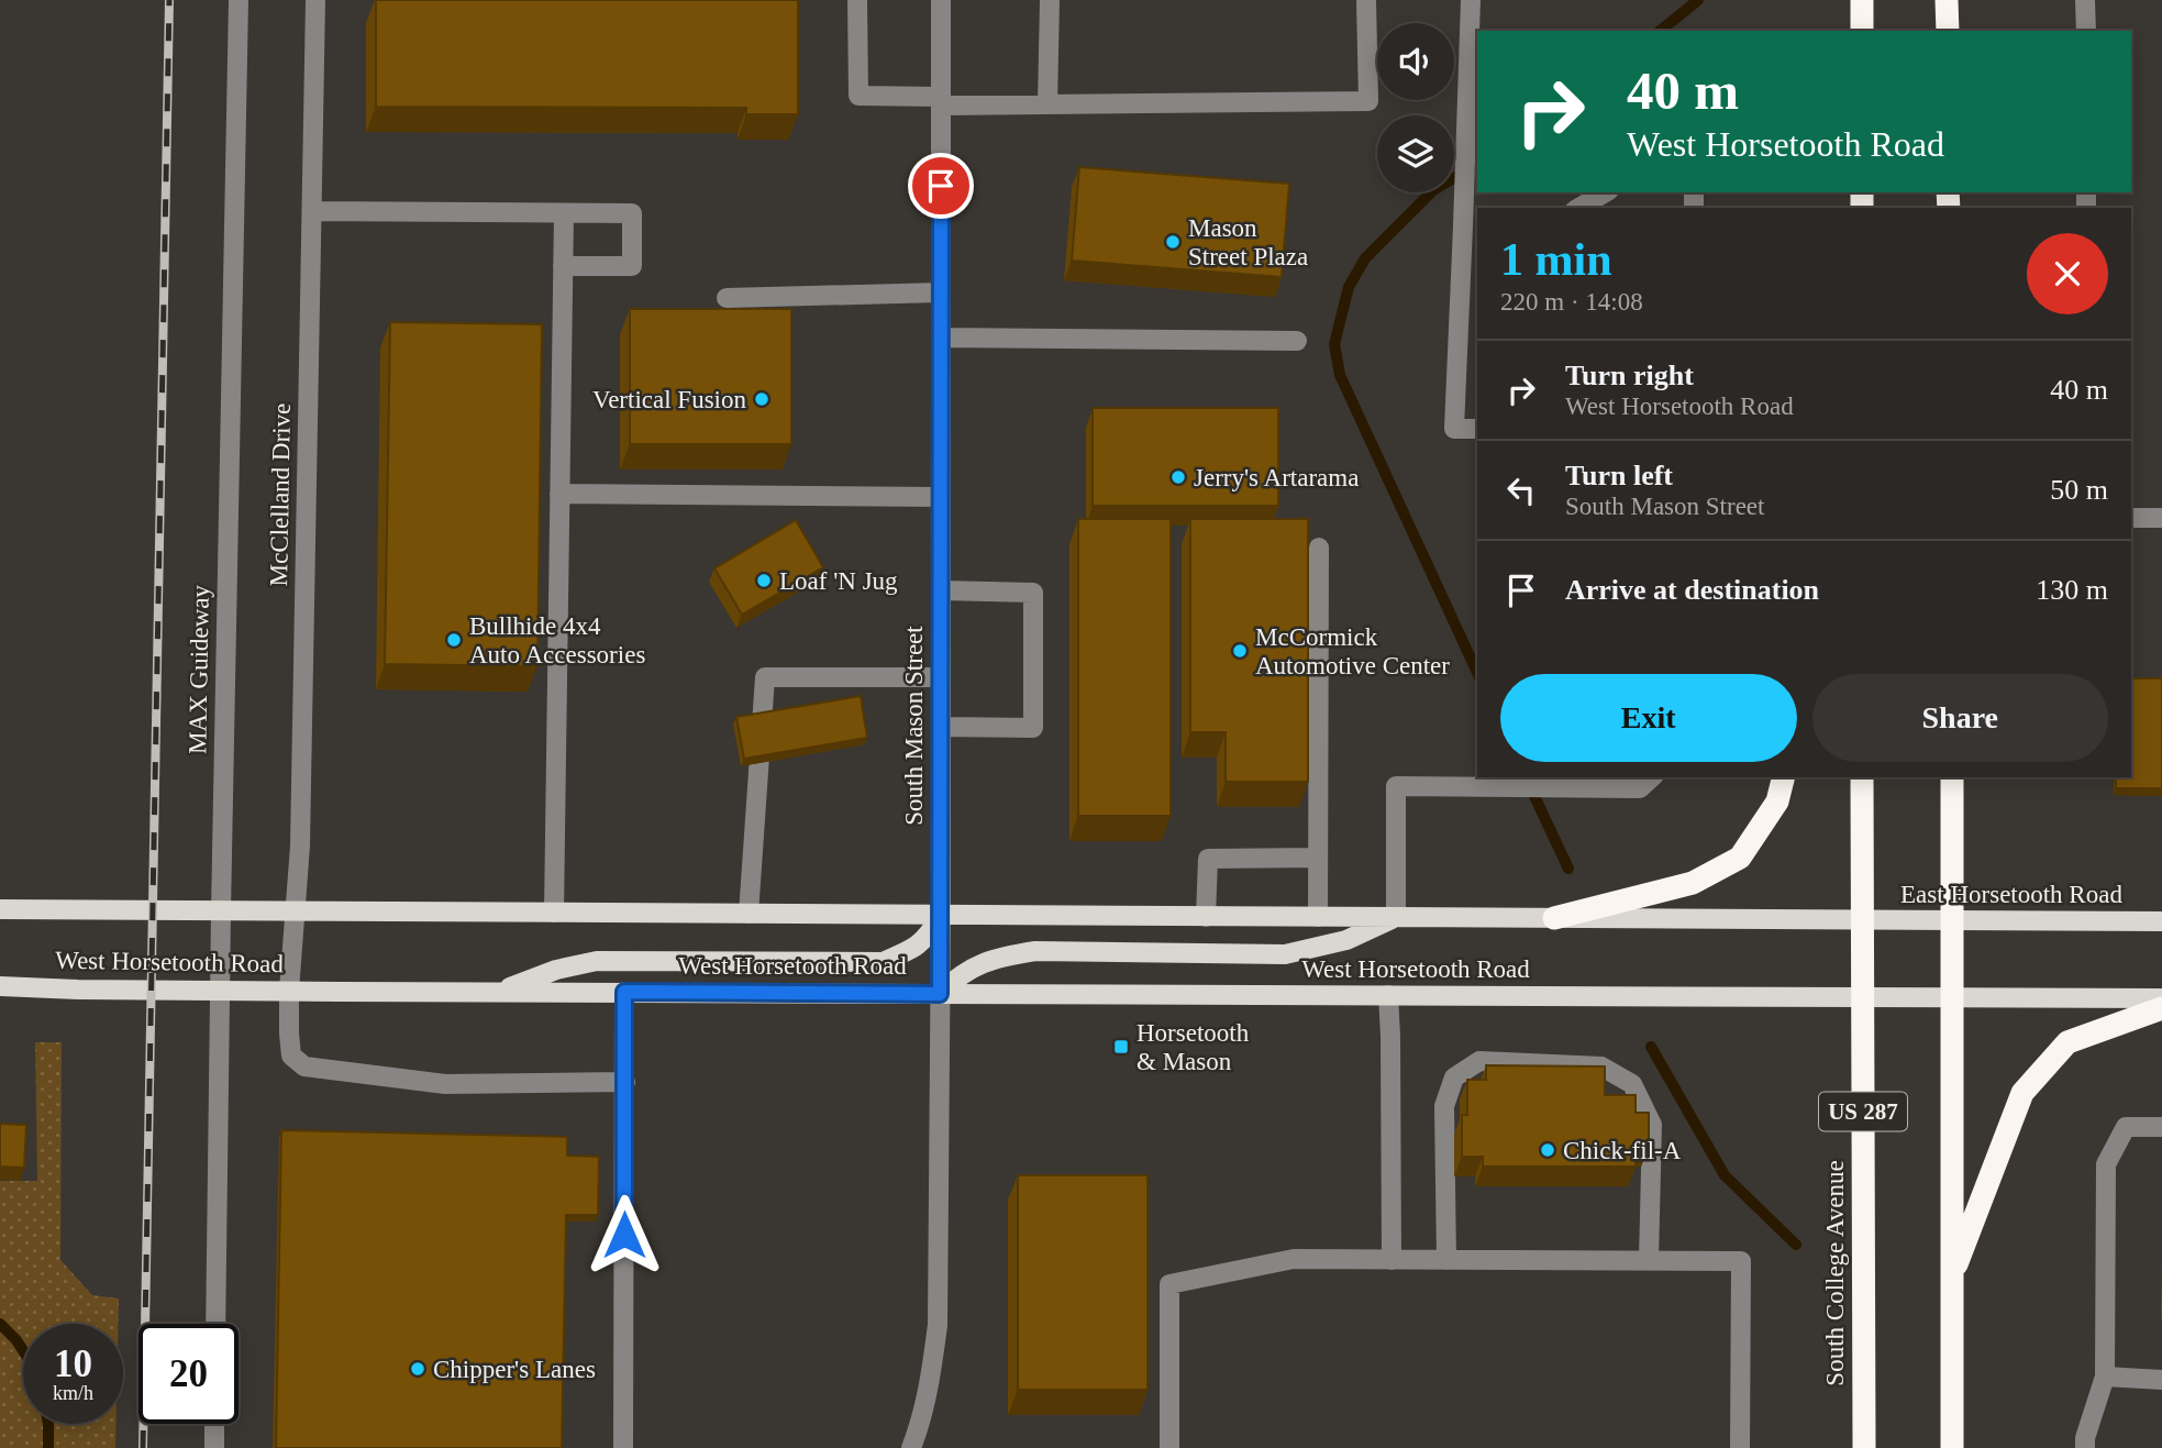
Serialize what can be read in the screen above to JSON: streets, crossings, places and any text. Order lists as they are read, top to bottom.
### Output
{
  "streets": {
    "highway": ["US 287", "South College Avenue"],
    "main road": ["East Horsetooth Road", "West Horsetooth Road"],
    "street": ["McClelland Drive", "MAX Guideway", "South Mason Street"]
  },
  "crossings": [
    ["McClelland Drive", "West Horsetooth Road"],
    ["MAX Guideway", "West Horsetooth Road"],
    ["South Mason Street", "West Horsetooth Road"],
    ["East Horsetooth Road", "West Horsetooth Road"],
    ["East Horsetooth Road", "South College Avenue"],
    ["West Horsetooth Road", "South College Avenue"]
  ],
  "places": {
    "other": [
      "Mason Street Plaza",
      "Vertical Fusion",
      "Jerry's Artarama",
      "Loaf 'N Jug",
      "Bullhide 4x4 Auto Accessories",
      "McCormick Automotive Center",
      "Chick-fil-A",
      "Chipper's Lanes"
    ],
    "transit": ["Horsetooth & Mason"]
  },
  "page": {
    "turn": ["40 m", "West Horsetooth Road"],
    "heading": ["1 min", "220 m · 14:08"],
    "list": [
      {
        "name": "Turn right",
        "note": "West Horsetooth Road",
        "value": "40 m"
      },
      {
        "name": "Turn left",
        "note": "South Mason Street",
        "value": "50 m"
      },
      {
        "name": "Arrive at destination",
        "value": "130 m"
      }
    ],
    "buttons": ["Exit", "Share"],
    "speed": "10 km/h",
    "limit": "20"
  }
}
